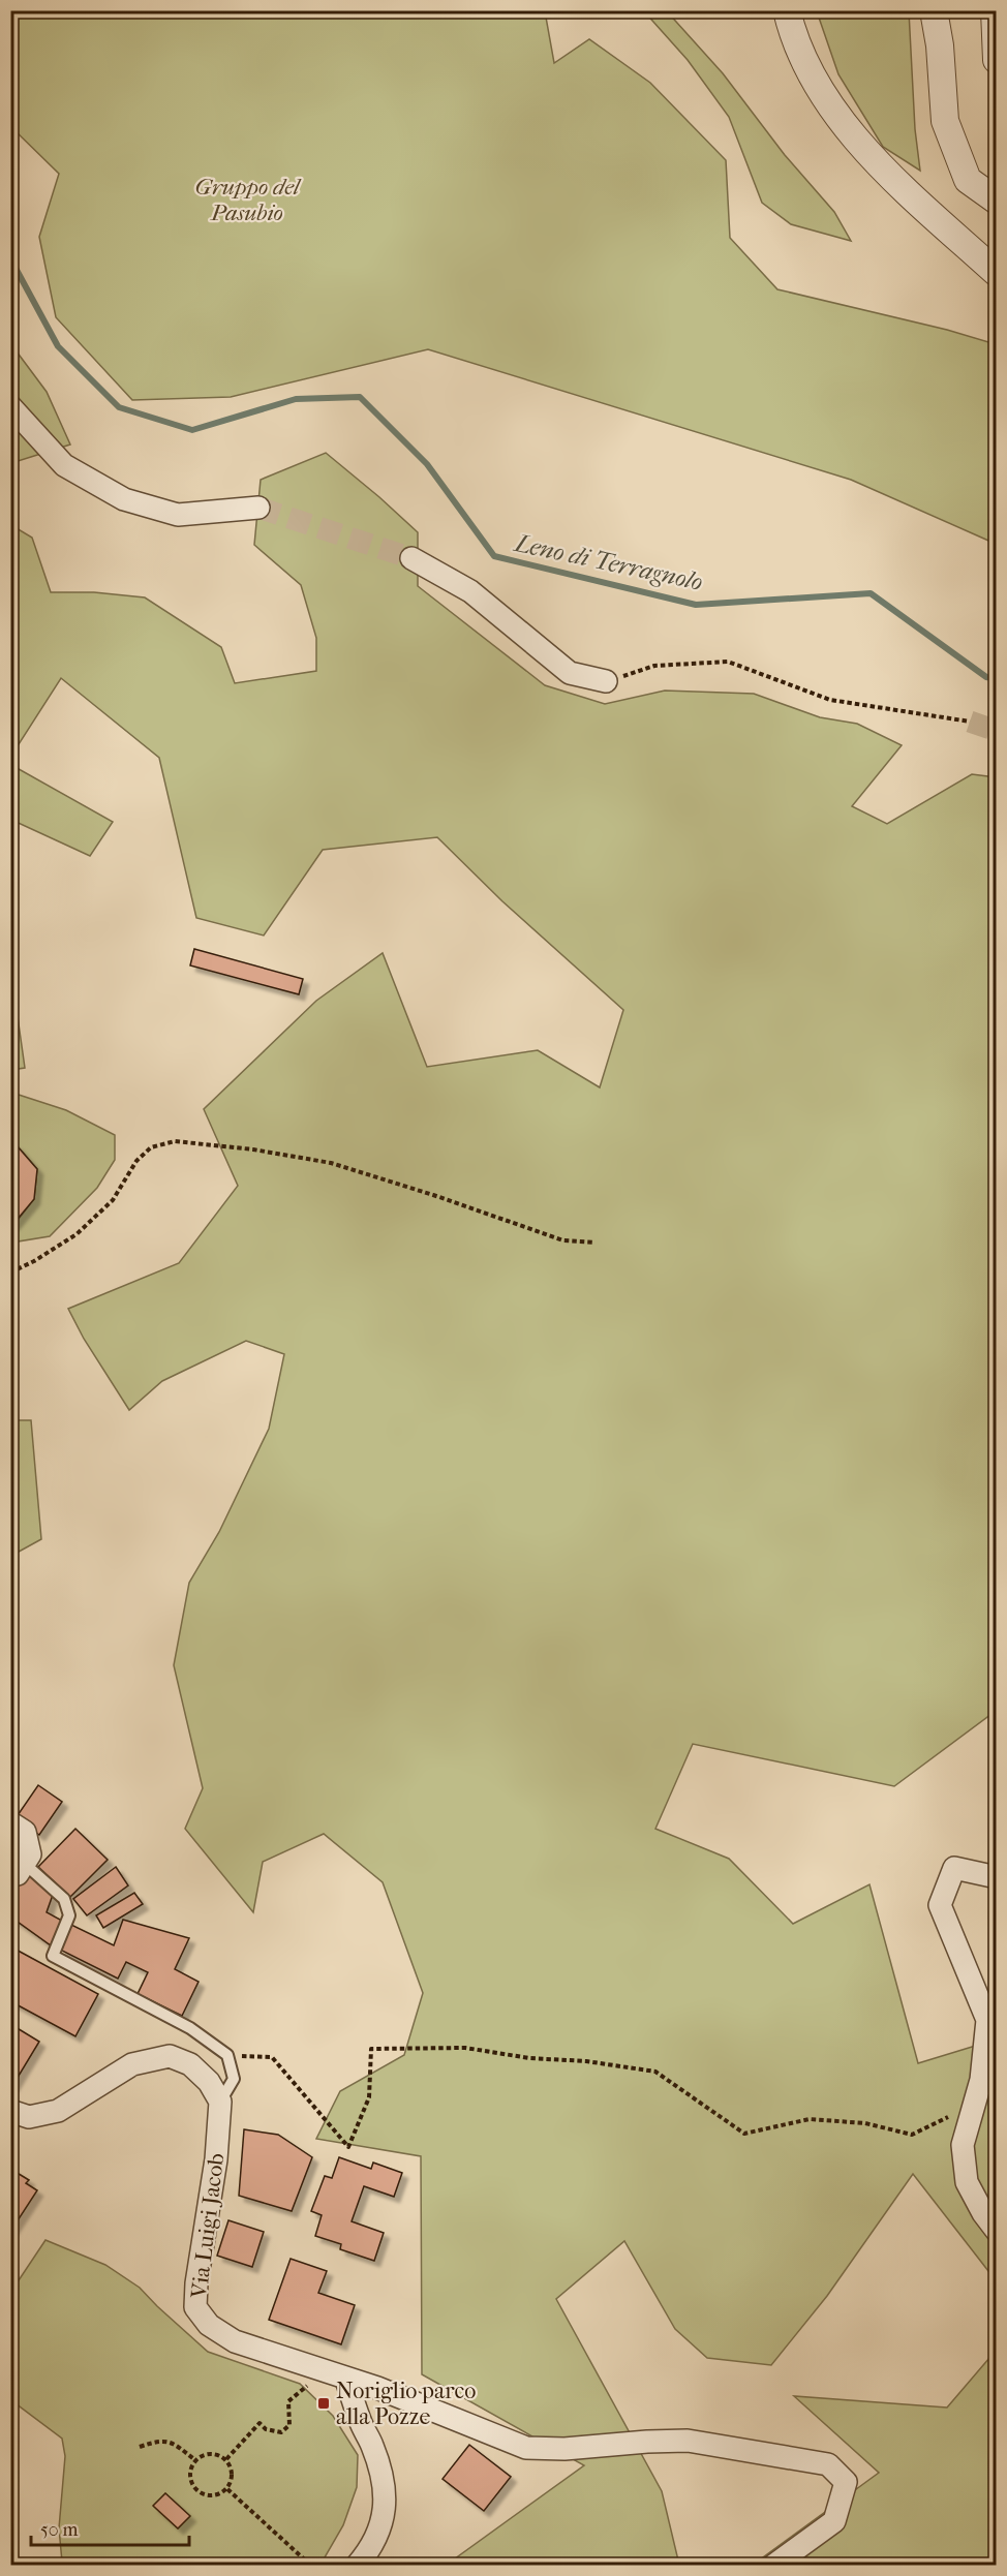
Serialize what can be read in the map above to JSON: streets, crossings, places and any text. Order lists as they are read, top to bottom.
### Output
{
  "streets": {
    "street": ["Via Luigi Jacob"]
  },
  "water": ["Leno di Terragnolo"],
  "parks": ["Gruppo del Pasubio"],
  "places": {
    "transit": ["Noriglio parco alla Pozze"]
  },
  "scale_bar": "50 m"
}
